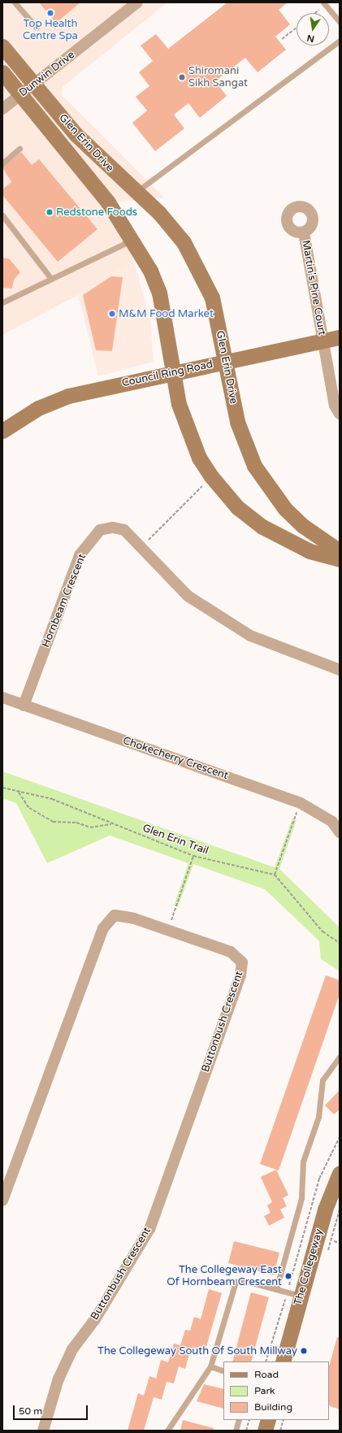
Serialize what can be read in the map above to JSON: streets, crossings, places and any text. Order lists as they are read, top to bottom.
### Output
{
  "streets": {
    "street": [
      "Dunwin Drive",
      "Glen Erin Drive",
      "Martin's Pine Court",
      "Council Ring Road",
      "Hornbeam Crescent",
      "Chokecherry Crescent",
      "Buttonbush Crescent",
      "The Collegeway"
    ],
    "path": ["Glen Erin Trail"]
  },
  "crossings": [
    ["Dunwin Drive", "Glen Erin Drive"],
    ["Glen Erin Drive", "Council Ring Road"],
    ["Martin's Pine Court", "Council Ring Road"],
    ["Hornbeam Crescent", "Chokecherry Crescent"]
  ],
  "places": [
    "Top Health Centre Spa",
    "Shiromani Sikh Sangat",
    "Redstone Foods",
    "M&M Food Market",
    "The Collegeway East Of Hornbeam Crescent",
    "The Collegeway South Of South Millway"
  ],
  "legend": ["Road", "Park", "Building"],
  "scale_bar": "50 m",
  "north": "bottom"
}
